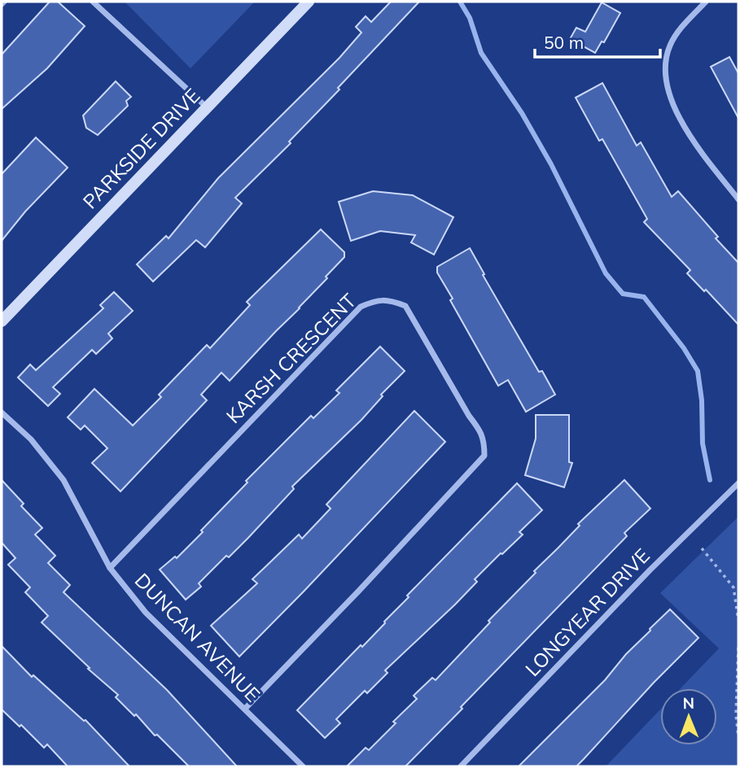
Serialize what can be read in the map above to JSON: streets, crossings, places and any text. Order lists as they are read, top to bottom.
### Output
{
  "streets": {
    "main road": ["PARKSIDE DRIVE"],
    "street": ["KARSH CRESCENT", "LONGYEAR DRIVE", "DUNCAN AVENUE"]
  },
  "crossings": [
    ["KARSH CRESCENT", "DUNCAN AVENUE"]
  ],
  "scale_bar": "50 m",
  "north": "top"
}
